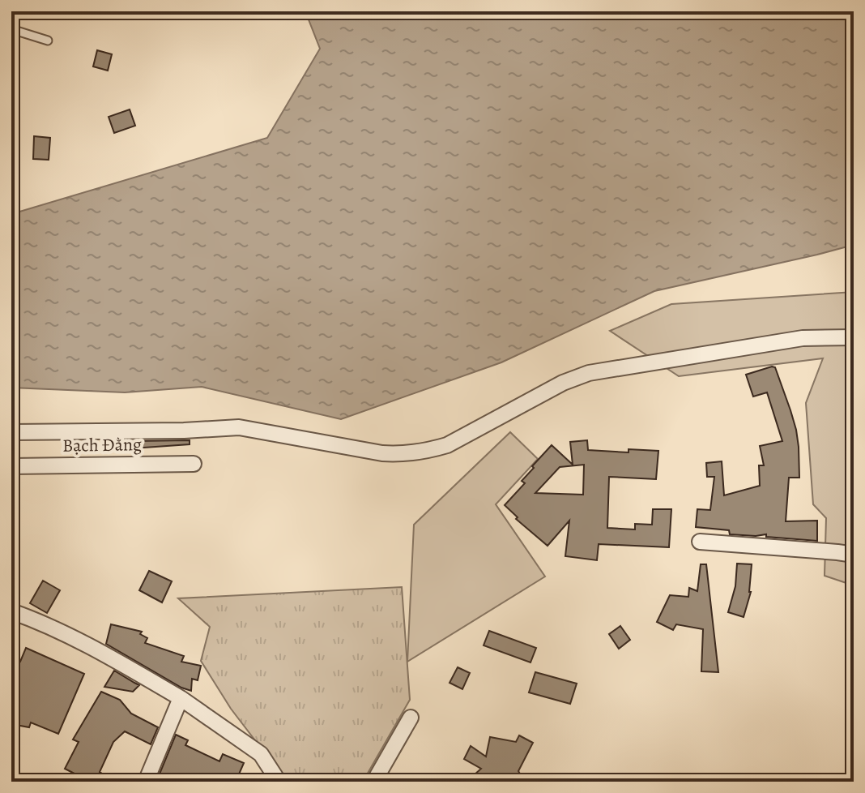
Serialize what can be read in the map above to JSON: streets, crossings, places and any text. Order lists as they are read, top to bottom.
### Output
{
  "streets": {
    "street": ["Bạch Đằng"]
  }
}
